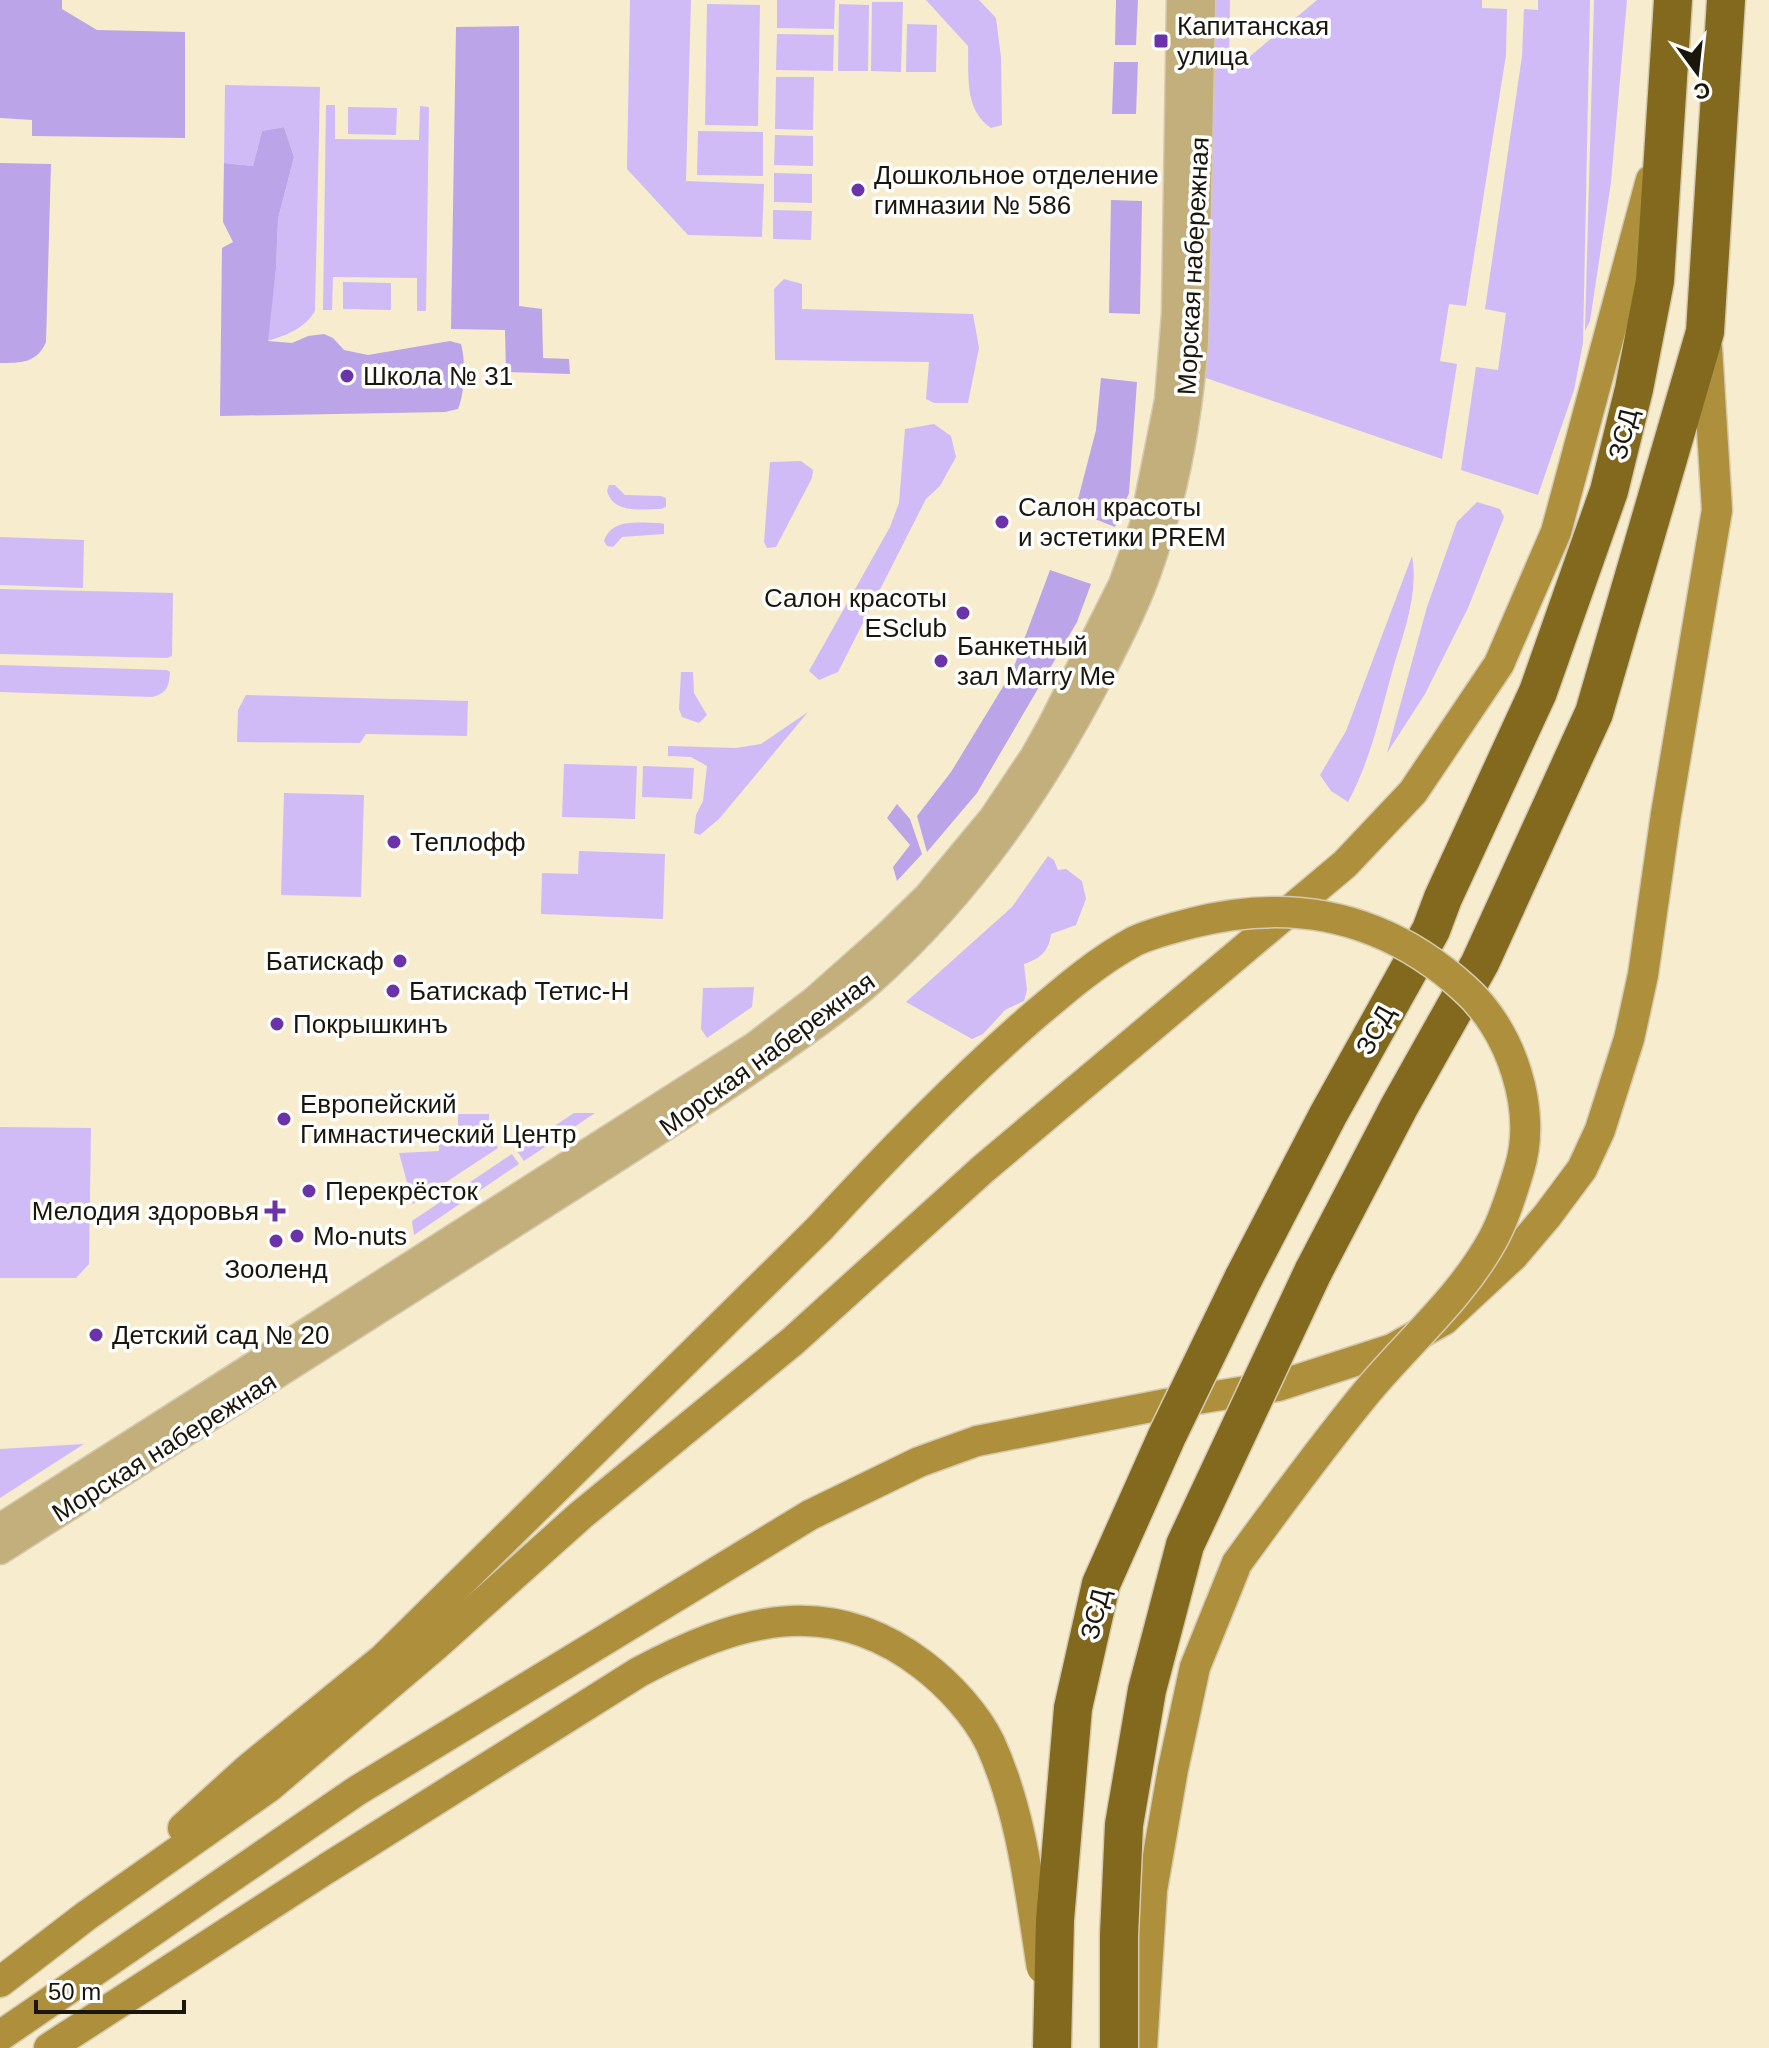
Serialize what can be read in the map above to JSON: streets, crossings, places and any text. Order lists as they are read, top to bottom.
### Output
{
  "streets": {
    "highway": ["ЗСД"],
    "street": ["Морская набережная"]
  },
  "places": {
    "transit": ["Капитанская улица"],
    "other": [
      "Дошкольное отделение гимназии № 586",
      "Школа № 31",
      "Салон красоты и эстетики PREM",
      "Салон красоты ESclub",
      "Банкетный зал Marry Me",
      "Теплофф",
      "Батискаф",
      "Батискаф Тетис-Н",
      "Покрышкинъ",
      "Европейский Гимнастический Центр",
      "Перекрёсток",
      "Mo-nuts",
      "Зооленд",
      "Детский сад № 20"
    ],
    "health": ["Мелодия здоровья"]
  },
  "scale_bar": "50 m",
  "north": "bottom"
}
